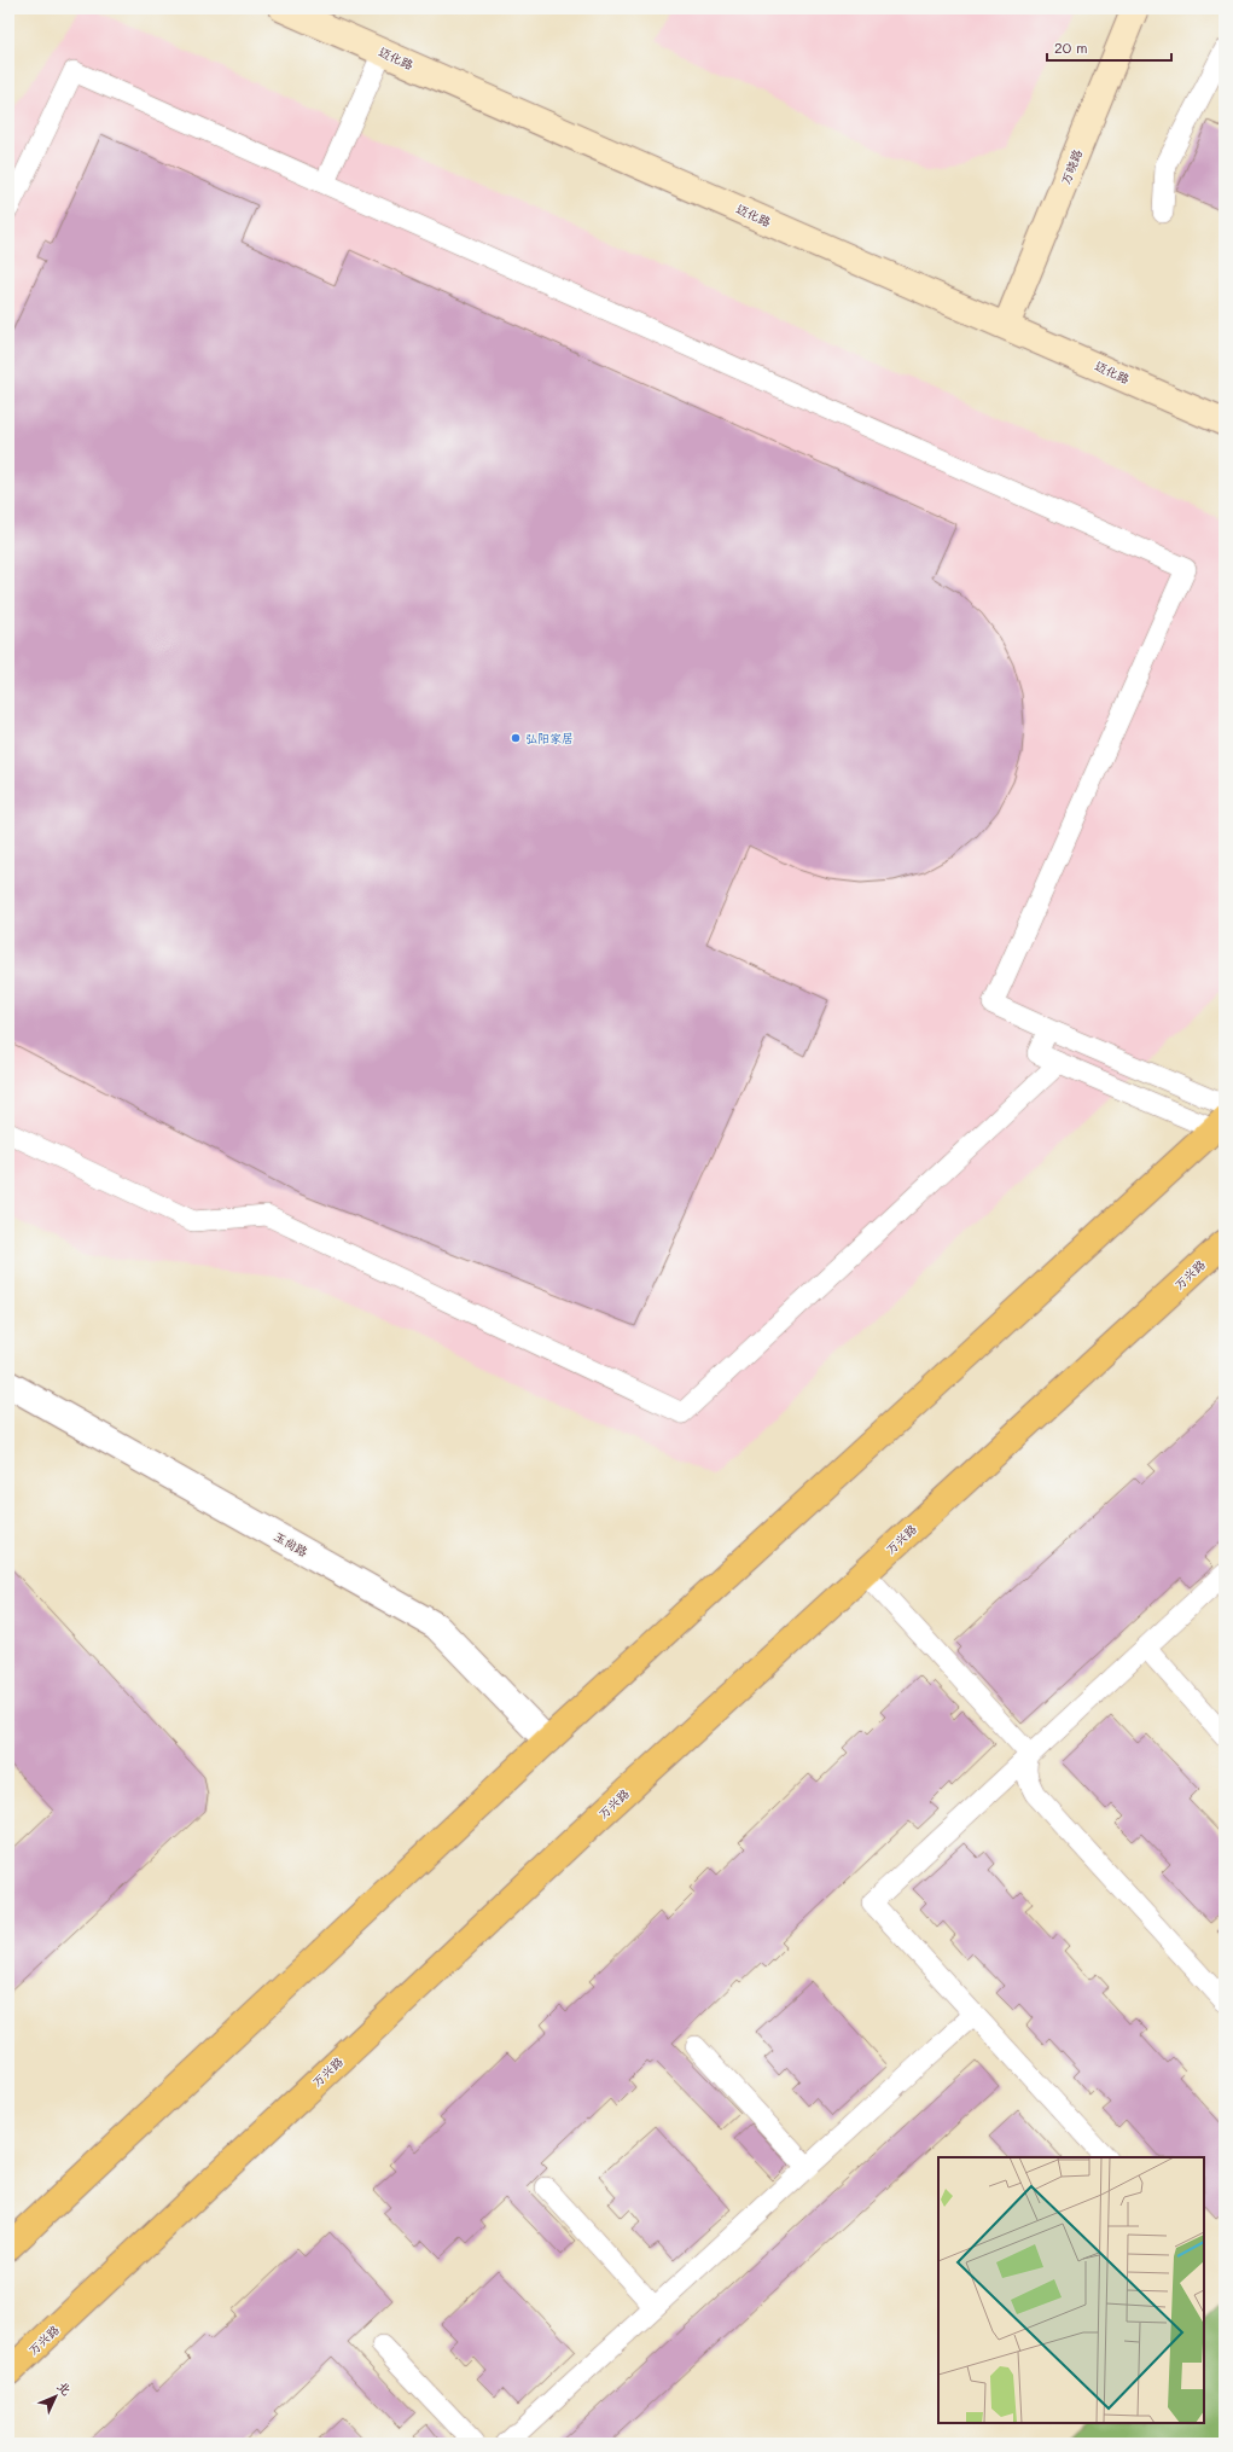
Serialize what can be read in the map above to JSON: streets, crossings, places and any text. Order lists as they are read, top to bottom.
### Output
{
  "streets": {
    "main road": ["万兴路"],
    "street": ["迈化路", "万晓路", "玉尚路"]
  },
  "crossings": [
    ["迈化路", "万晓路"]
  ],
  "places": ["弘阳家居"],
  "scale_bar": "20 m",
  "north": "top right"
}
